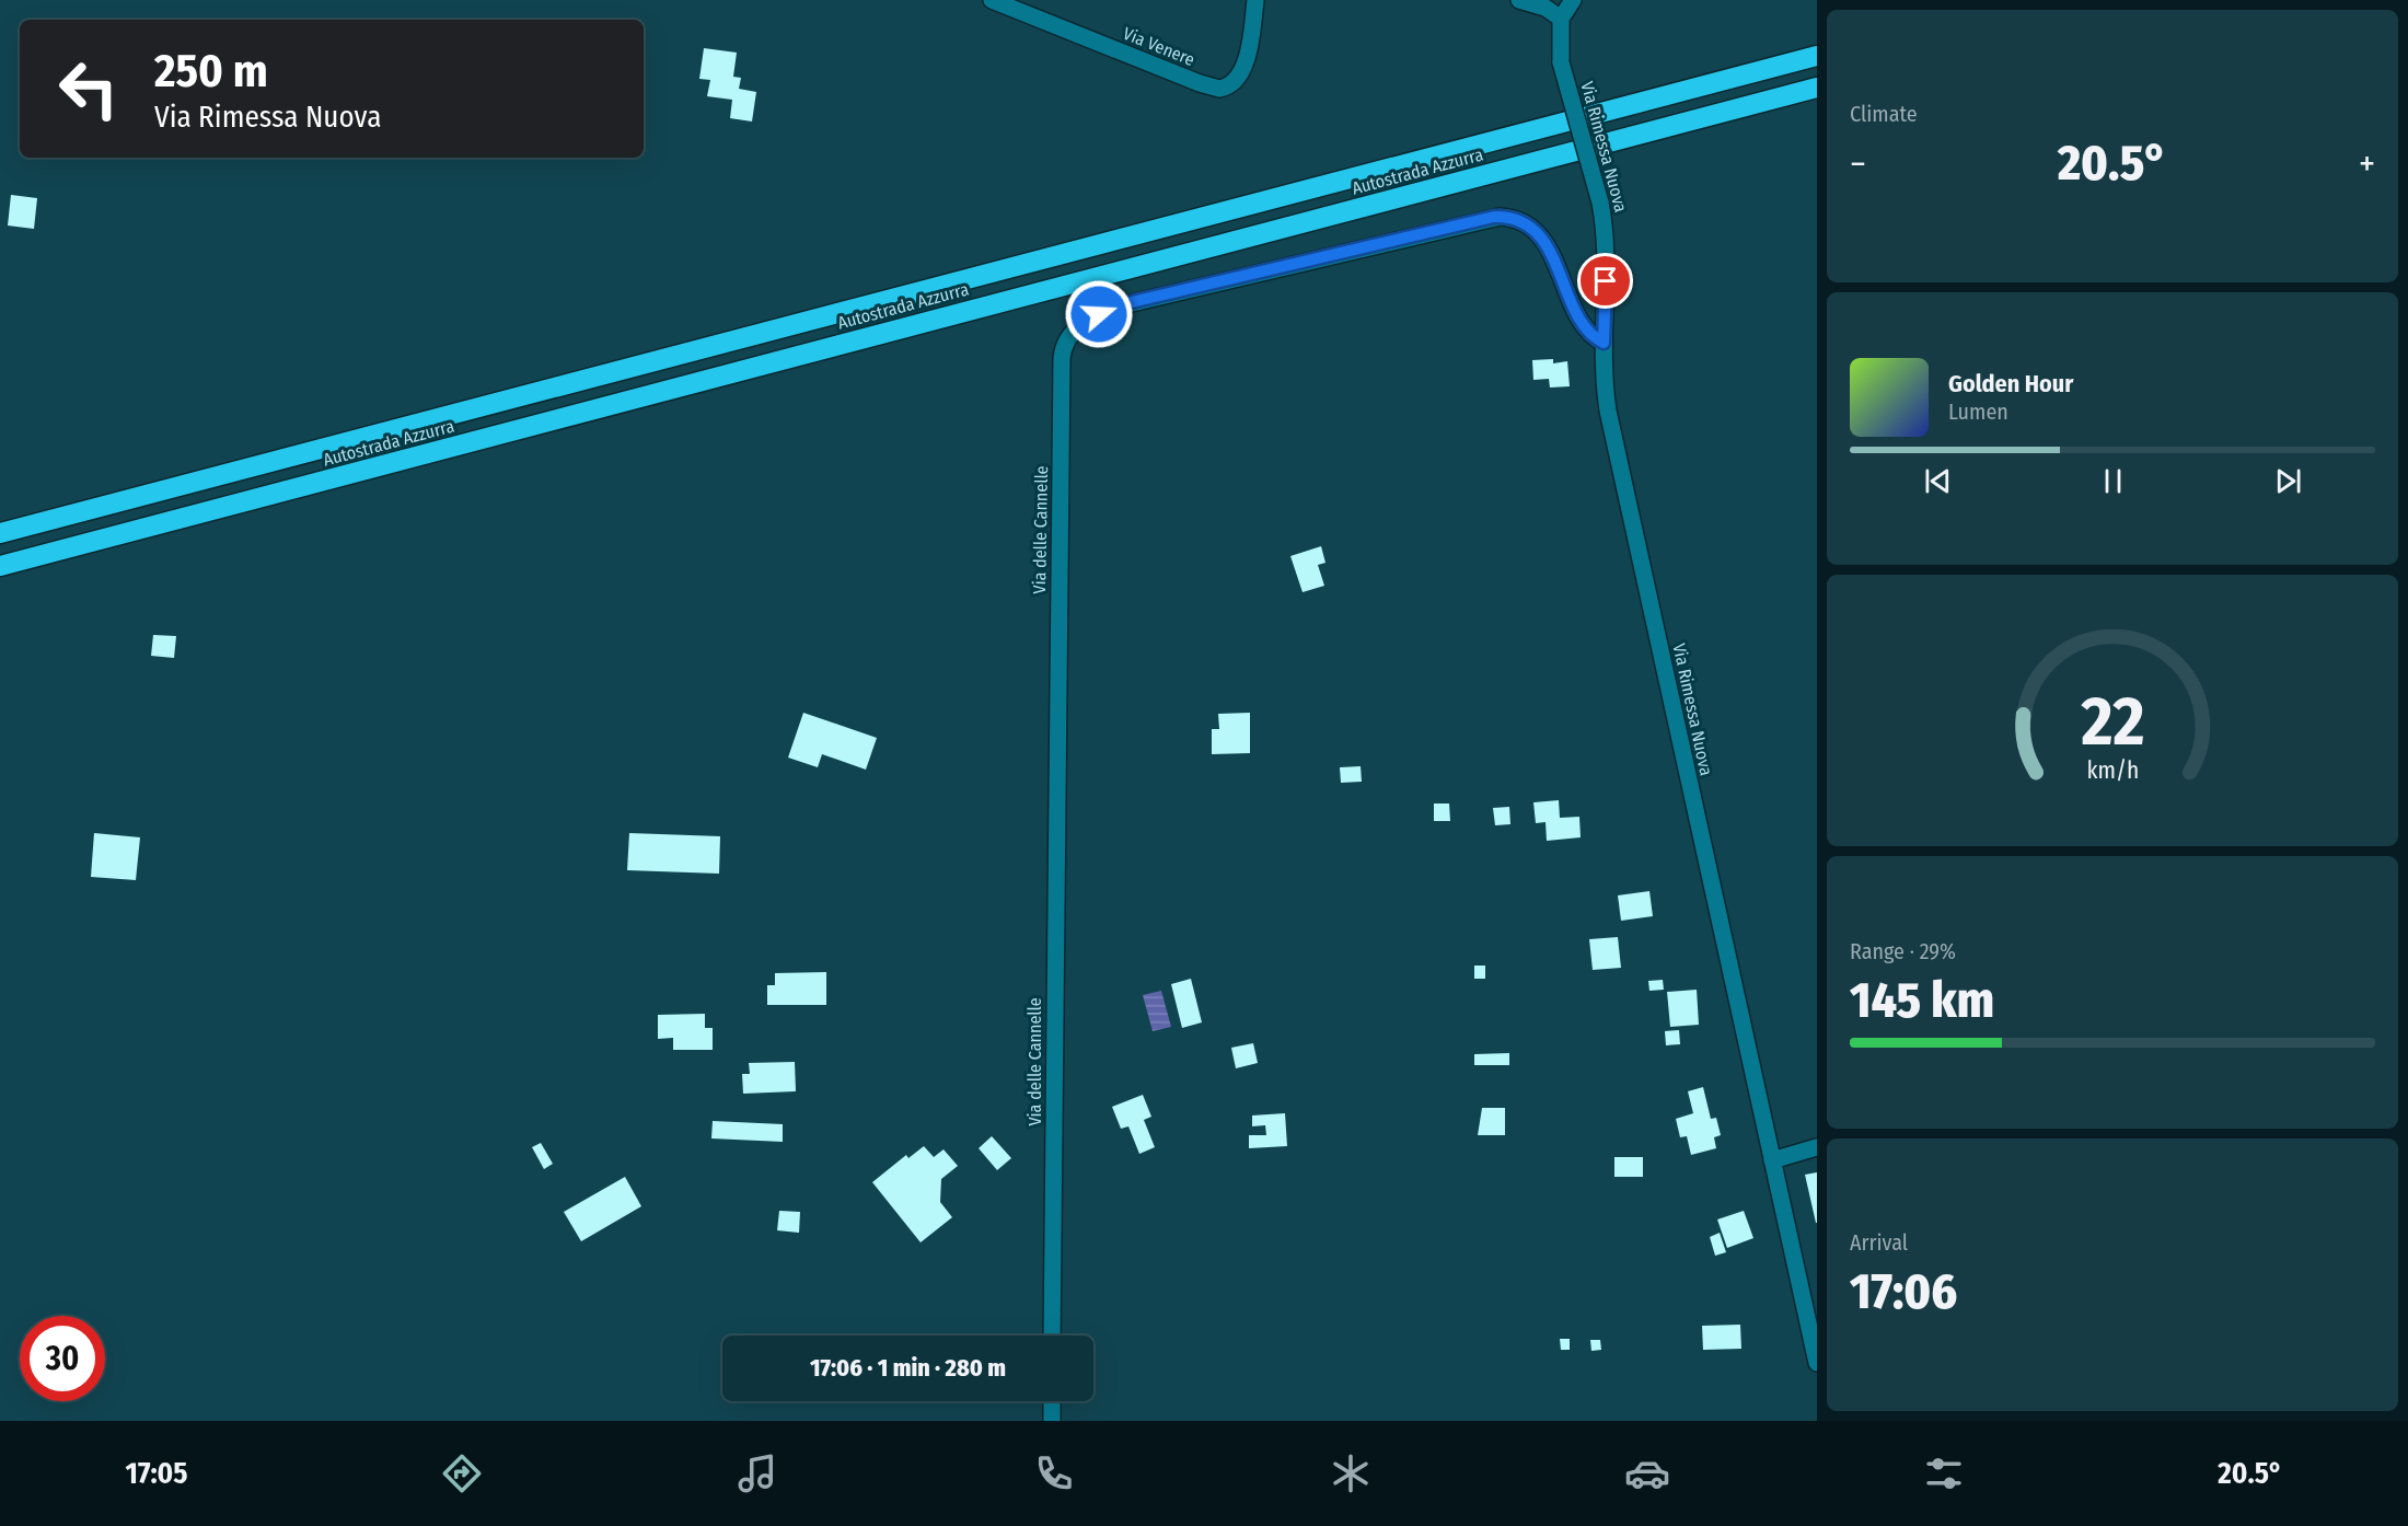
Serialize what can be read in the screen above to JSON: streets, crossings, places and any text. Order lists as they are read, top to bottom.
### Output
{
  "streets": {
    "highway": ["Autostrada Azzurra"],
    "street": ["Via Venere", "Via Rimessa Nuova", "Via delle Cannelle"]
  },
  "crossings": [
    ["Via Rimessa Nuova", "Via delle Cannelle"]
  ],
  "page": {
    "tile": [
      "Climate",
      ["Range · 29%", "145 km"],
      ["Arrival", "17:06"]
    ],
    "turn": ["250 m", "Via Rimessa Nuova"],
    "heat": ["−", "20.5°", "+"],
    "song": ["Golden Hour", "Lumen"],
    "limit": "30",
    "trip": "17:06 · 1 min · 280 m",
    "tabs": ["17:05", "20.5°"],
    "gauge": ["22", "km/h"]
  }
}
